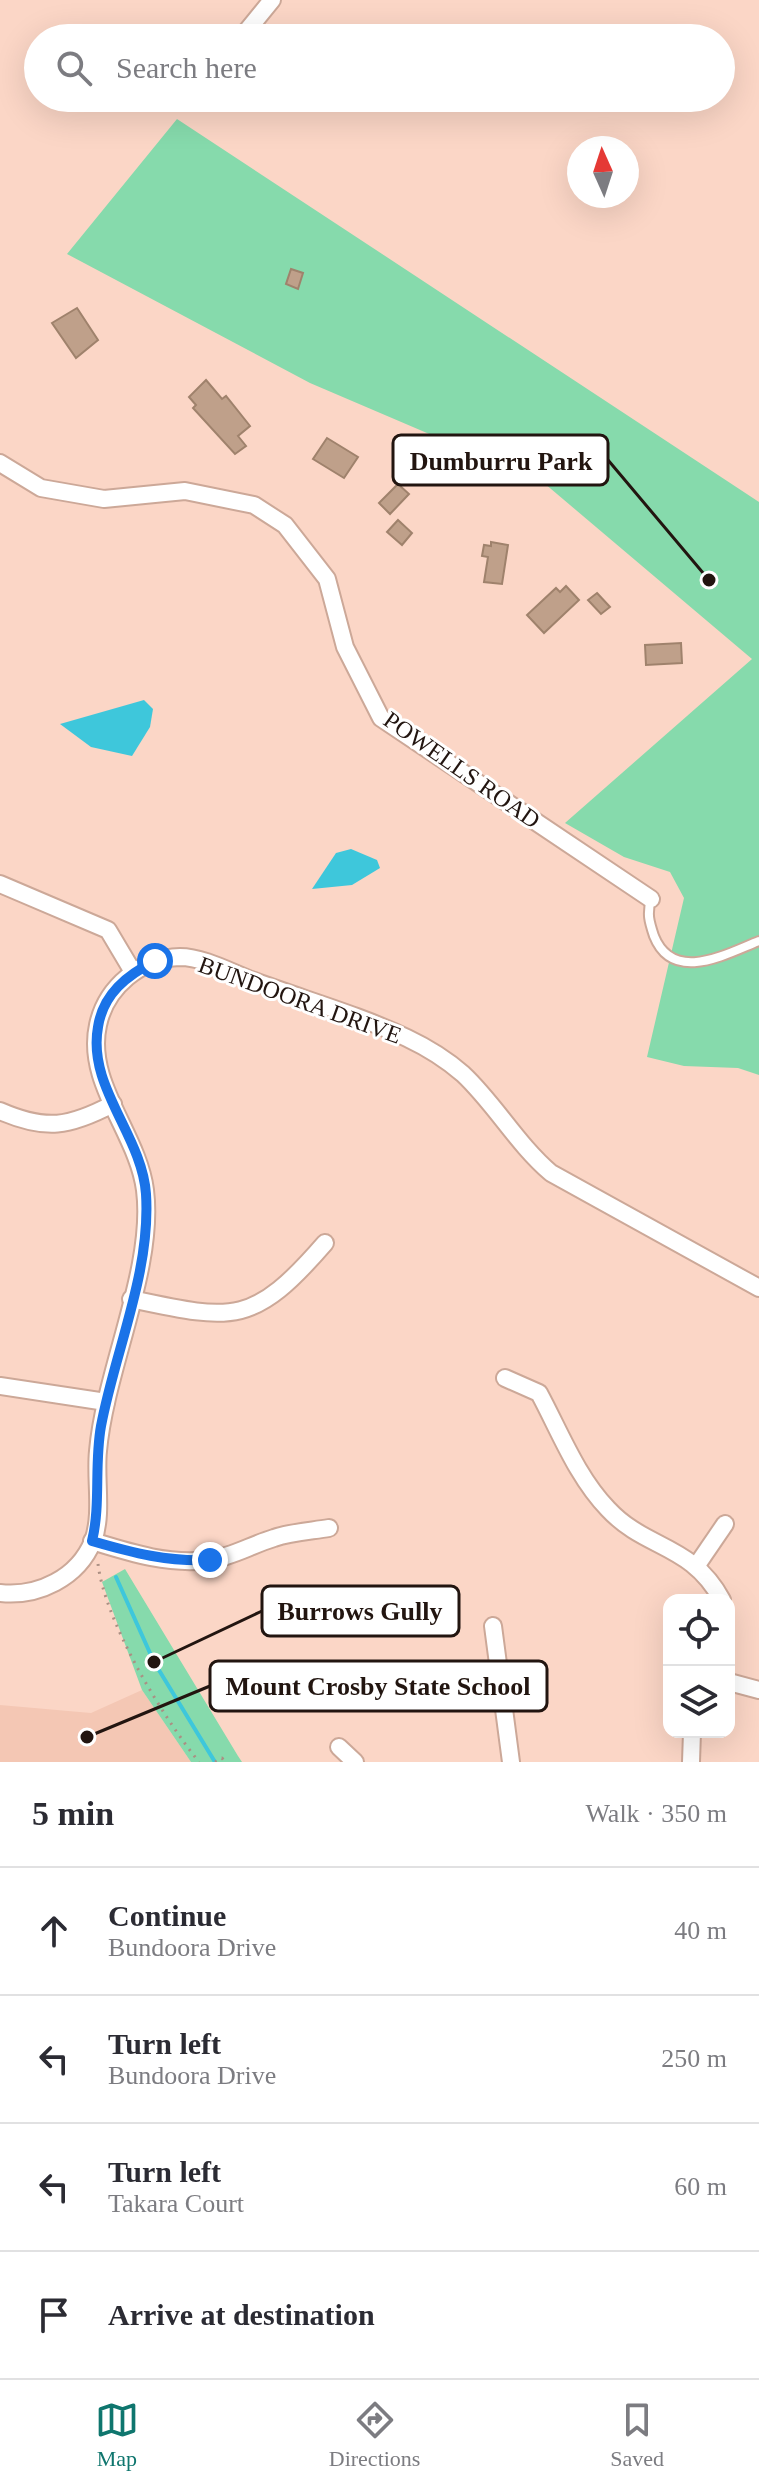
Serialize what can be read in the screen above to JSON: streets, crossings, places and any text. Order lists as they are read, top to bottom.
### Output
{
  "streets": {
    "street": ["POWELLS ROAD", "BUNDOORA DRIVE"]
  },
  "places": ["Dumburru Park", "Burrows Gully", "Mount Crosby State School"],
  "north": "top",
  "page": {
    "search": "Search here",
    "heading": ["5 min", "Walk · 350 m"],
    "list": [
      ["Continue", "Bundoora Drive", "40 m"],
      ["Turn left", "Bundoora Drive", "250 m"],
      ["Turn left", "Takara Court", "60 m"],
      "Arrive at destination"
    ],
    "nav": ["Map", "Directions", "Saved"]
  }
}
